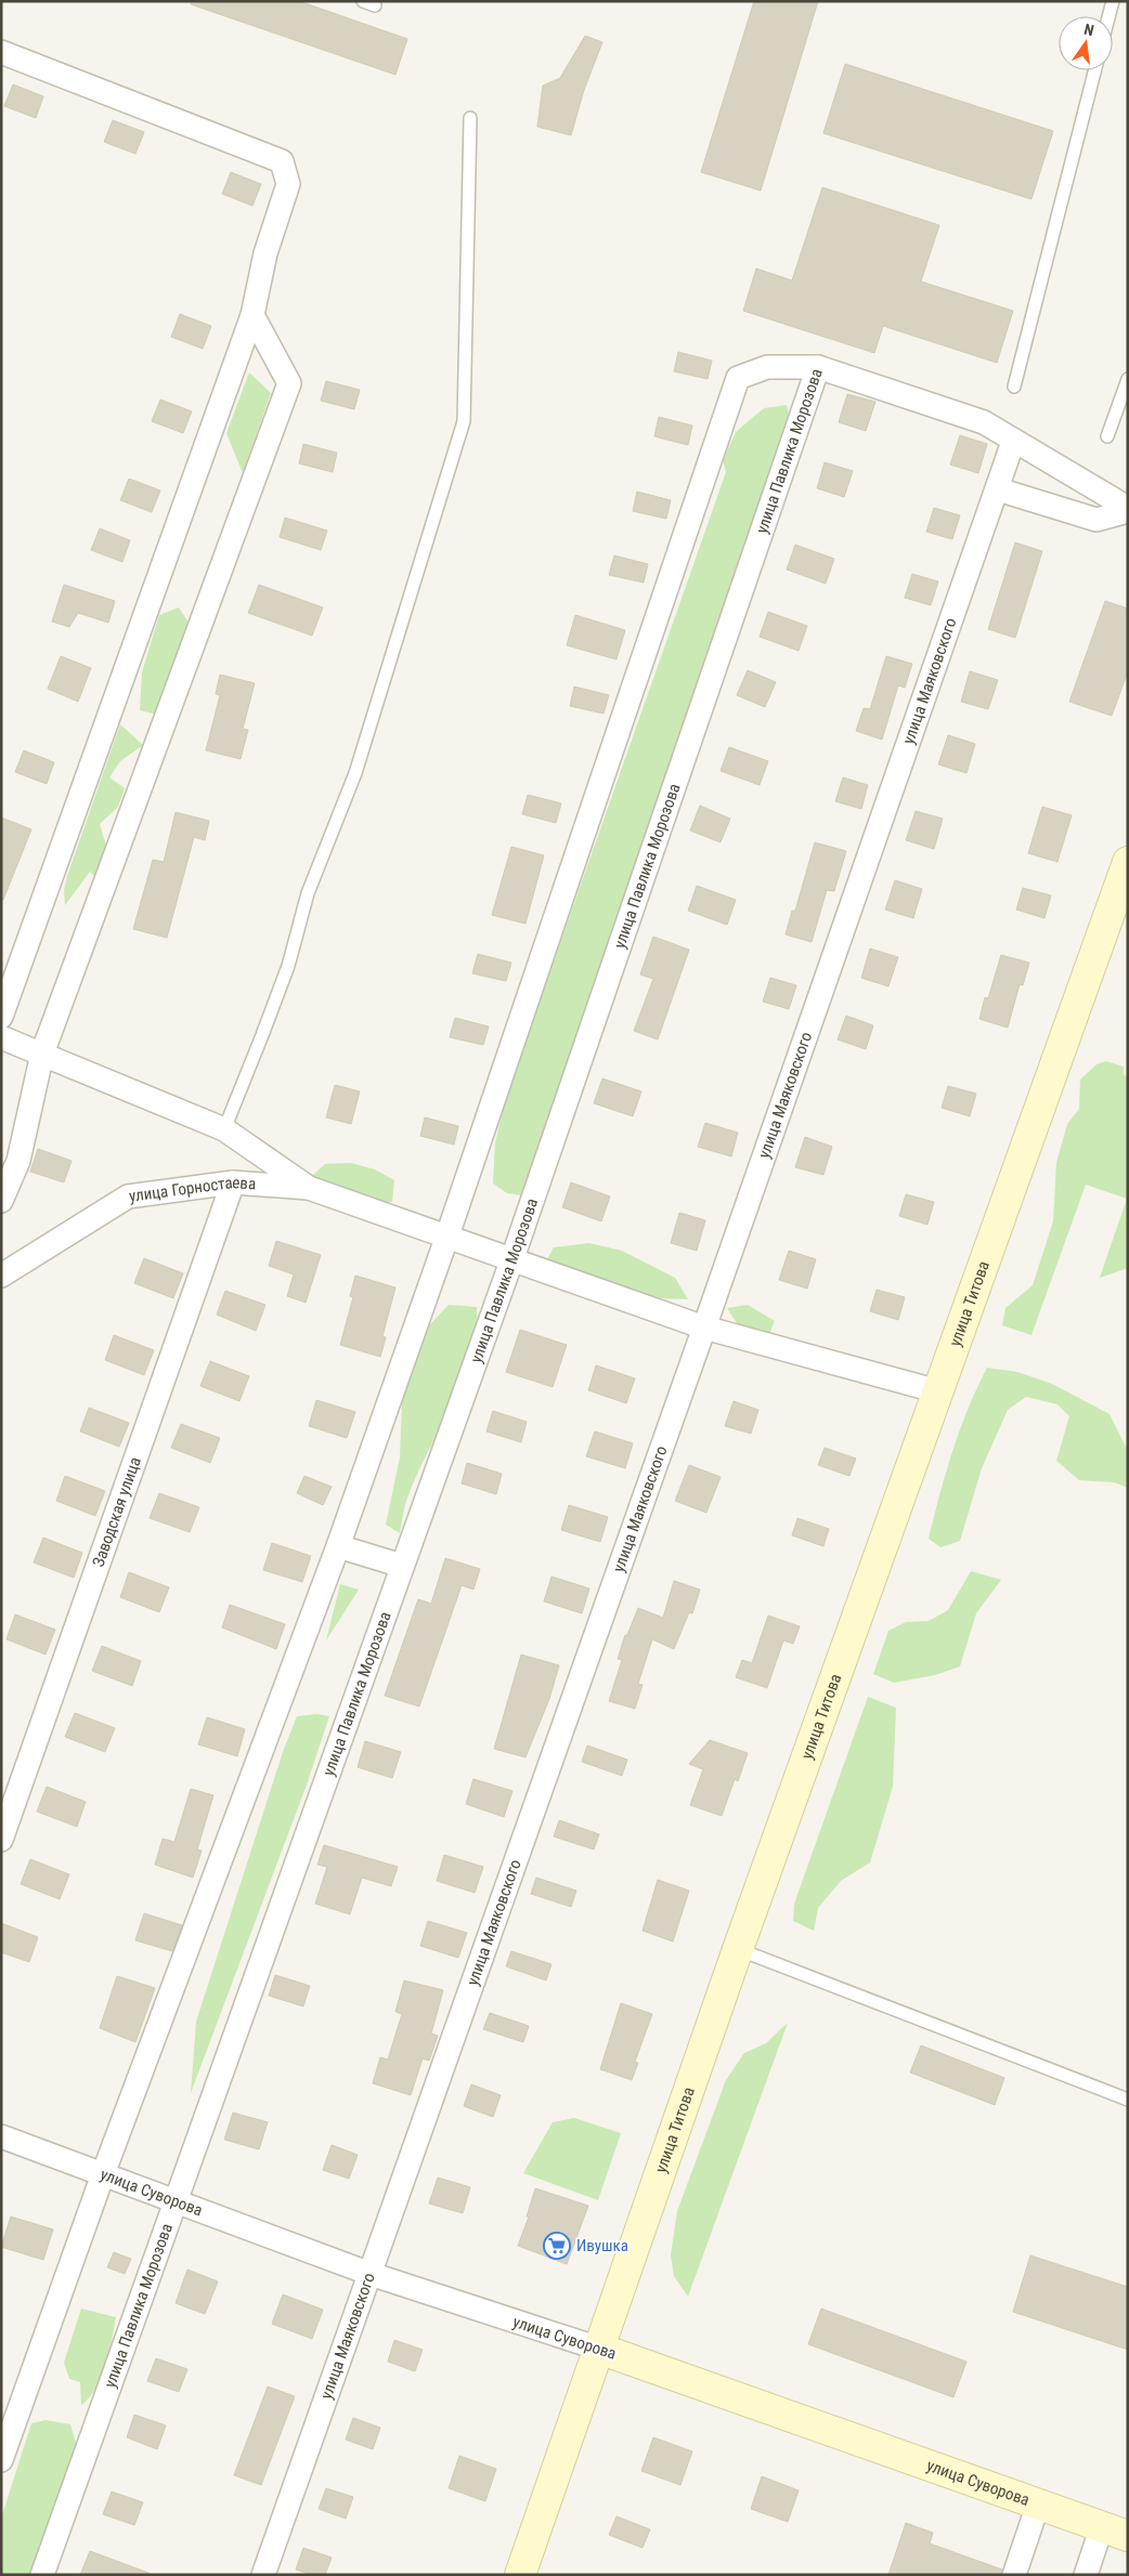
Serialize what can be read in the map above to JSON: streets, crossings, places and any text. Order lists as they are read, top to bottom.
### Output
{
  "streets": {
    "main road": ["улица Титова", "улица Суворова"],
    "street": [
      "улица Павлика Морозова",
      "улица Маяковского",
      "улица Горностаева",
      "Заводская улица"
    ]
  },
  "crossings": [
    ["улица Павлика Морозова", "улица Суворова"],
    ["улица Маяковского", "улица Суворова"],
    ["улица Горностаева", "Заводская улица"],
    ["улица Титова", "улица Суворова"]
  ],
  "places": {
    "supermarket": ["Ивушка"]
  },
  "north": "top"
}
